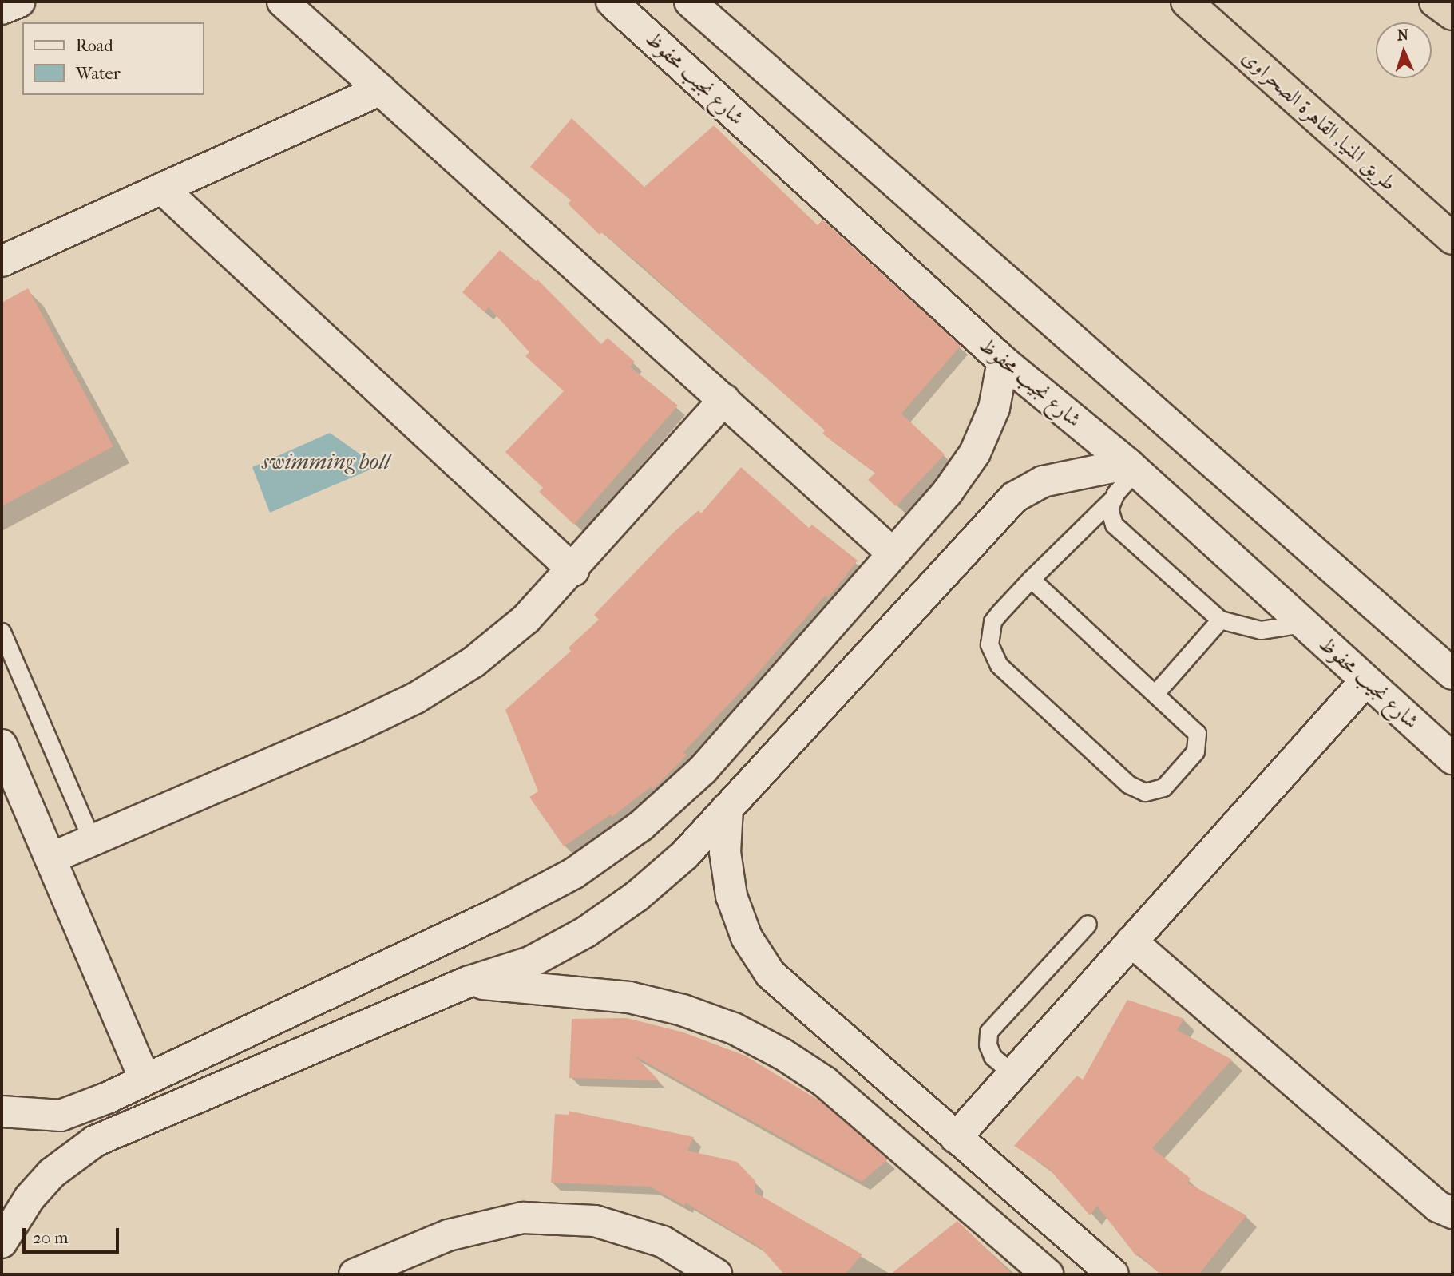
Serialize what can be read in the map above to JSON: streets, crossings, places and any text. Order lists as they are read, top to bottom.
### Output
{
  "streets": {
    "highway": ["طريق المنيا, القاهرة الصحراوى"],
    "street": ["شارع نجيب محفوظ"]
  },
  "water": ["swimming boll"],
  "legend": ["Road", "Water"],
  "scale_bar": "20 m",
  "north": "top"
}
